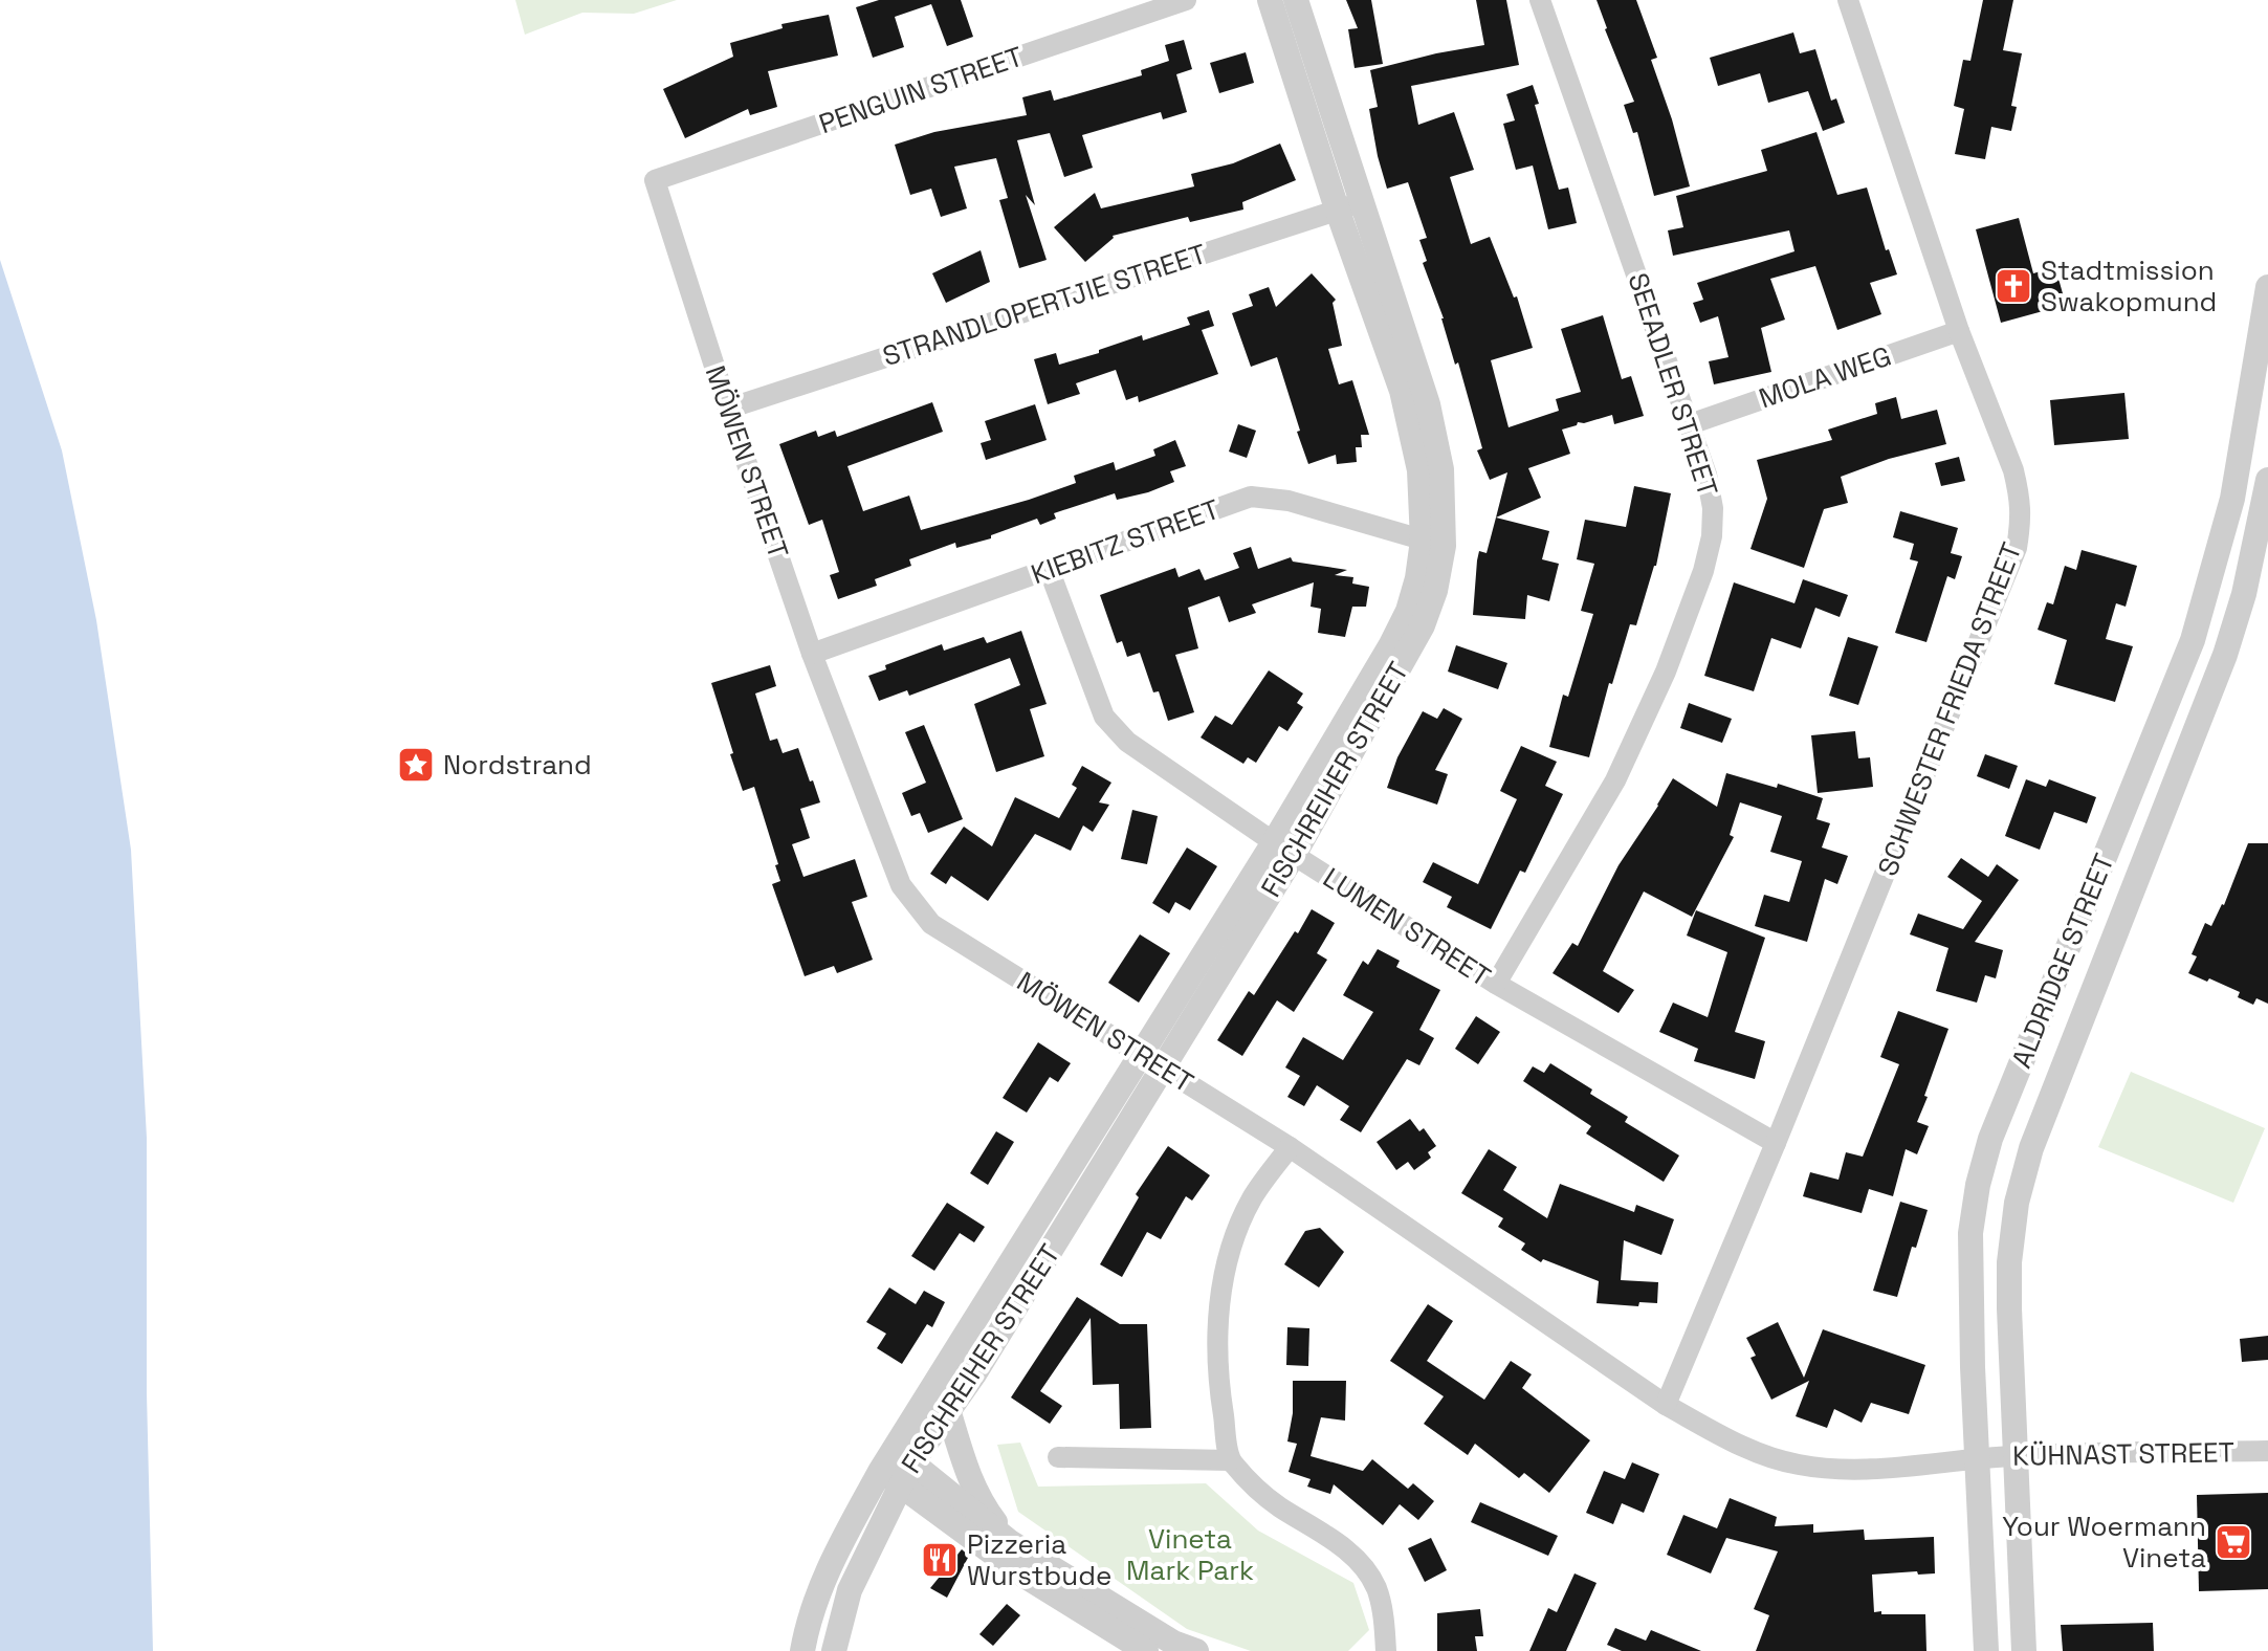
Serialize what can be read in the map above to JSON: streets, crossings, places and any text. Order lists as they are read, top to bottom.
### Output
{
  "streets": {
    "street": [
      "PENGUIN STREET",
      "STRANDLOPERTJIE STREET",
      "MOLA WEG",
      "SEEADLER STREET",
      "MÖWEN STREET",
      "KIEBITZ STREET",
      "SCHWESTER FRIEDA STREET",
      "FISCHREIHER STREET",
      "LUMEN STREET",
      "ALDRIDGE STREET",
      "KÜHNAST STREET"
    ]
  },
  "crossings": [
    ["PENGUIN STREET", "MÖWEN STREET"],
    ["STRANDLOPERTJIE STREET", "MÖWEN STREET"],
    ["STRANDLOPERTJIE STREET", "FISCHREIHER STREET"],
    ["MOLA WEG", "SEEADLER STREET"],
    ["MOLA WEG", "SCHWESTER FRIEDA STREET"],
    ["SEEADLER STREET", "LUMEN STREET"],
    ["MÖWEN STREET", "KIEBITZ STREET"],
    ["MÖWEN STREET", "SCHWESTER FRIEDA STREET"],
    ["MÖWEN STREET", "FISCHREIHER STREET"],
    ["MÖWEN STREET", "ALDRIDGE STREET"],
    ["MÖWEN STREET", "KÜHNAST STREET"],
    ["KIEBITZ STREET", "FISCHREIHER STREET"],
    ["KIEBITZ STREET", "LUMEN STREET"],
    ["SCHWESTER FRIEDA STREET", "LUMEN STREET"],
    ["FISCHREIHER STREET", "LUMEN STREET"],
    ["ALDRIDGE STREET", "KÜHNAST STREET"]
  ],
  "parks": ["Vineta Mark Park"],
  "places": {
    "church": ["Stadtmission Swakopmund"],
    "place": ["Nordstrand"],
    "supermarket": ["Your Woermann Vineta"],
    "restaurant": ["Pizzeria Wurstbude"]
  }
}
